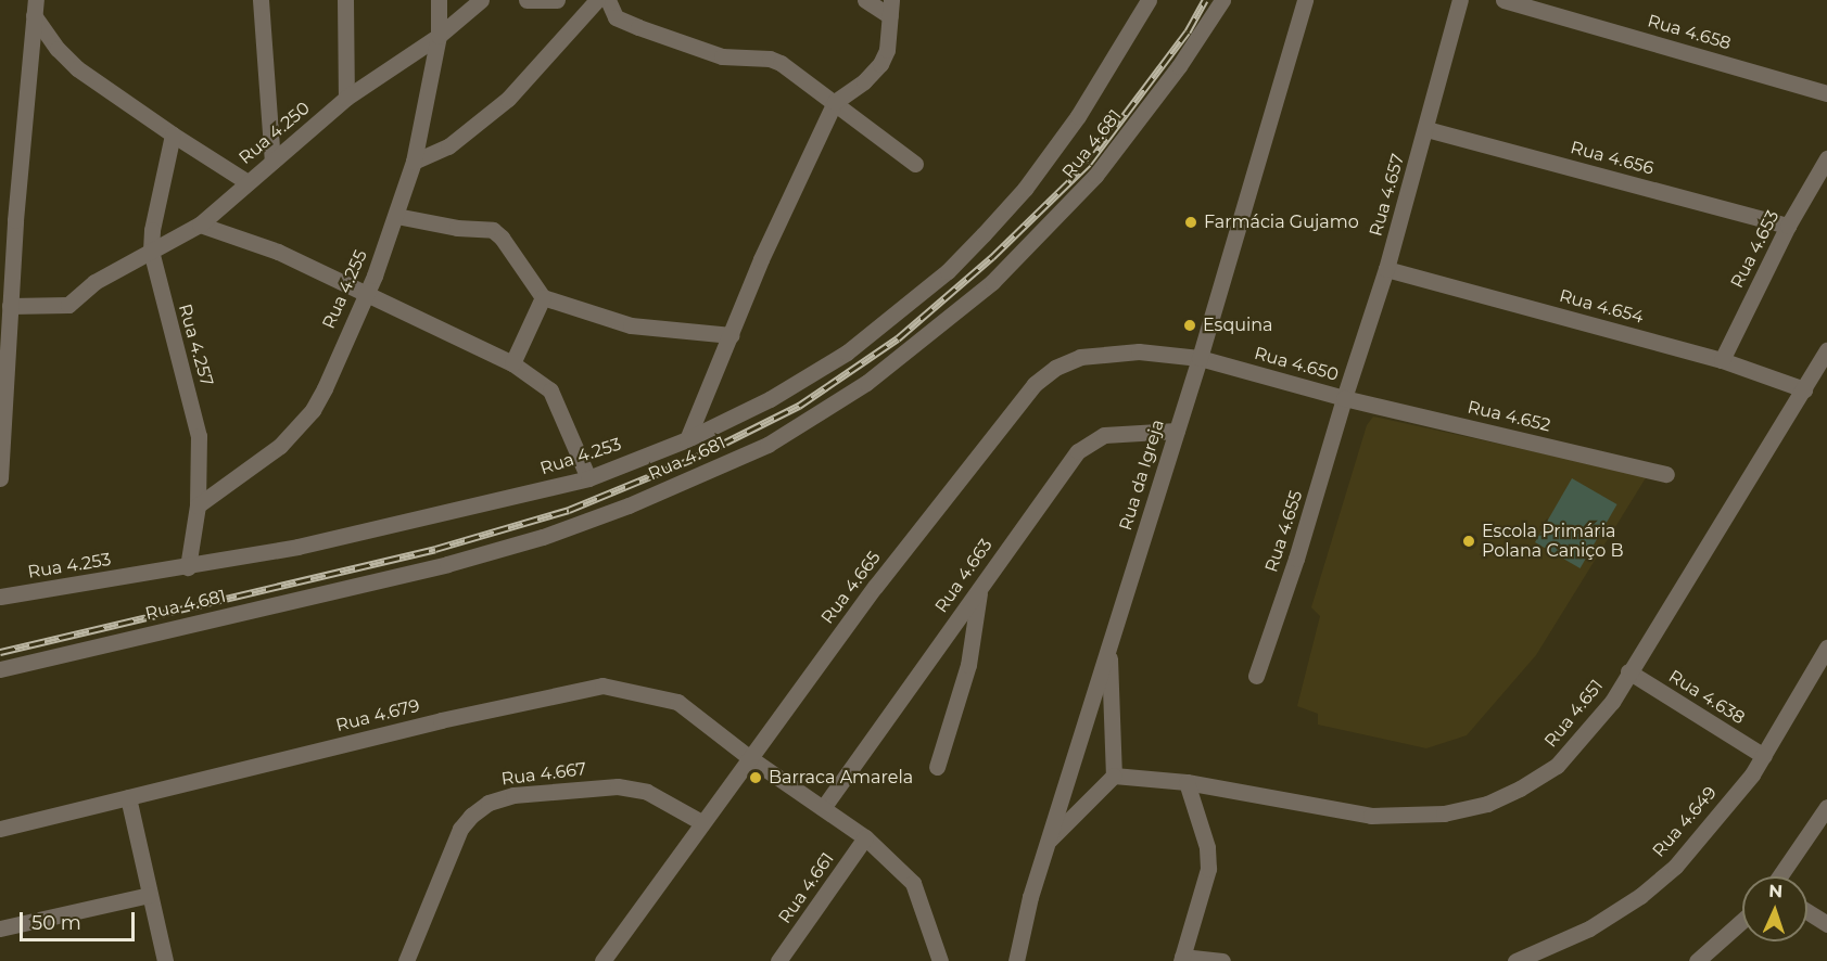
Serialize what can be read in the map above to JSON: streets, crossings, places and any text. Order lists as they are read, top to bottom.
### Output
{
  "streets": {
    "street": [
      "Rua 4.658",
      "Rua 4.250",
      "Rua 4.681",
      "Rua 4.656",
      "Rua 4.657",
      "Rua 4.653",
      "Rua 4.255",
      "Rua 4.654",
      "Rua 4.257",
      "Rua 4.650",
      "Rua 4.652",
      "Rua 4.253",
      "Rua da Igreja",
      "Rua 4.655",
      "Rua 4.663",
      "Rua 4.665",
      "Rua 4.638",
      "Rua 4.651",
      "Rua 4.679",
      "Rua 4.667",
      "Rua 4.649",
      "Rua 4.661"
    ]
  },
  "crossings": [
    ["Rua 4.250", "Rua 4.255"],
    ["Rua 4.250", "Rua 4.257"],
    ["Rua 4.656", "Rua 4.657"],
    ["Rua 4.656", "Rua 4.653"],
    ["Rua 4.657", "Rua 4.654"],
    ["Rua 4.657", "Rua 4.650"],
    ["Rua 4.657", "Rua 4.652"],
    ["Rua 4.657", "Rua 4.655"],
    ["Rua 4.653", "Rua 4.654"],
    ["Rua 4.255", "Rua 4.257"],
    ["Rua 4.654", "Rua 4.651"],
    ["Rua 4.257", "Rua 4.253"],
    ["Rua 4.650", "Rua 4.652"],
    ["Rua 4.650", "Rua da Igreja"],
    ["Rua 4.650", "Rua 4.655"],
    ["Rua 4.650", "Rua 4.665"],
    ["Rua 4.652", "Rua 4.655"],
    ["Rua da Igreja", "Rua 4.663"],
    ["Rua da Igreja", "Rua 4.665"],
    ["Rua 4.663", "Rua 4.679"],
    ["Rua 4.665", "Rua 4.679"],
    ["Rua 4.665", "Rua 4.667"],
    ["Rua 4.638", "Rua 4.651"],
    ["Rua 4.638", "Rua 4.649"],
    ["Rua 4.679", "Rua 4.661"]
  ],
  "places": [
    "Farmácia Gujamo",
    "Esquina",
    "Escola Primária Polana Caniço B",
    "Barraca Amarela"
  ],
  "scale_bar": "50 m",
  "north": "top"
}
